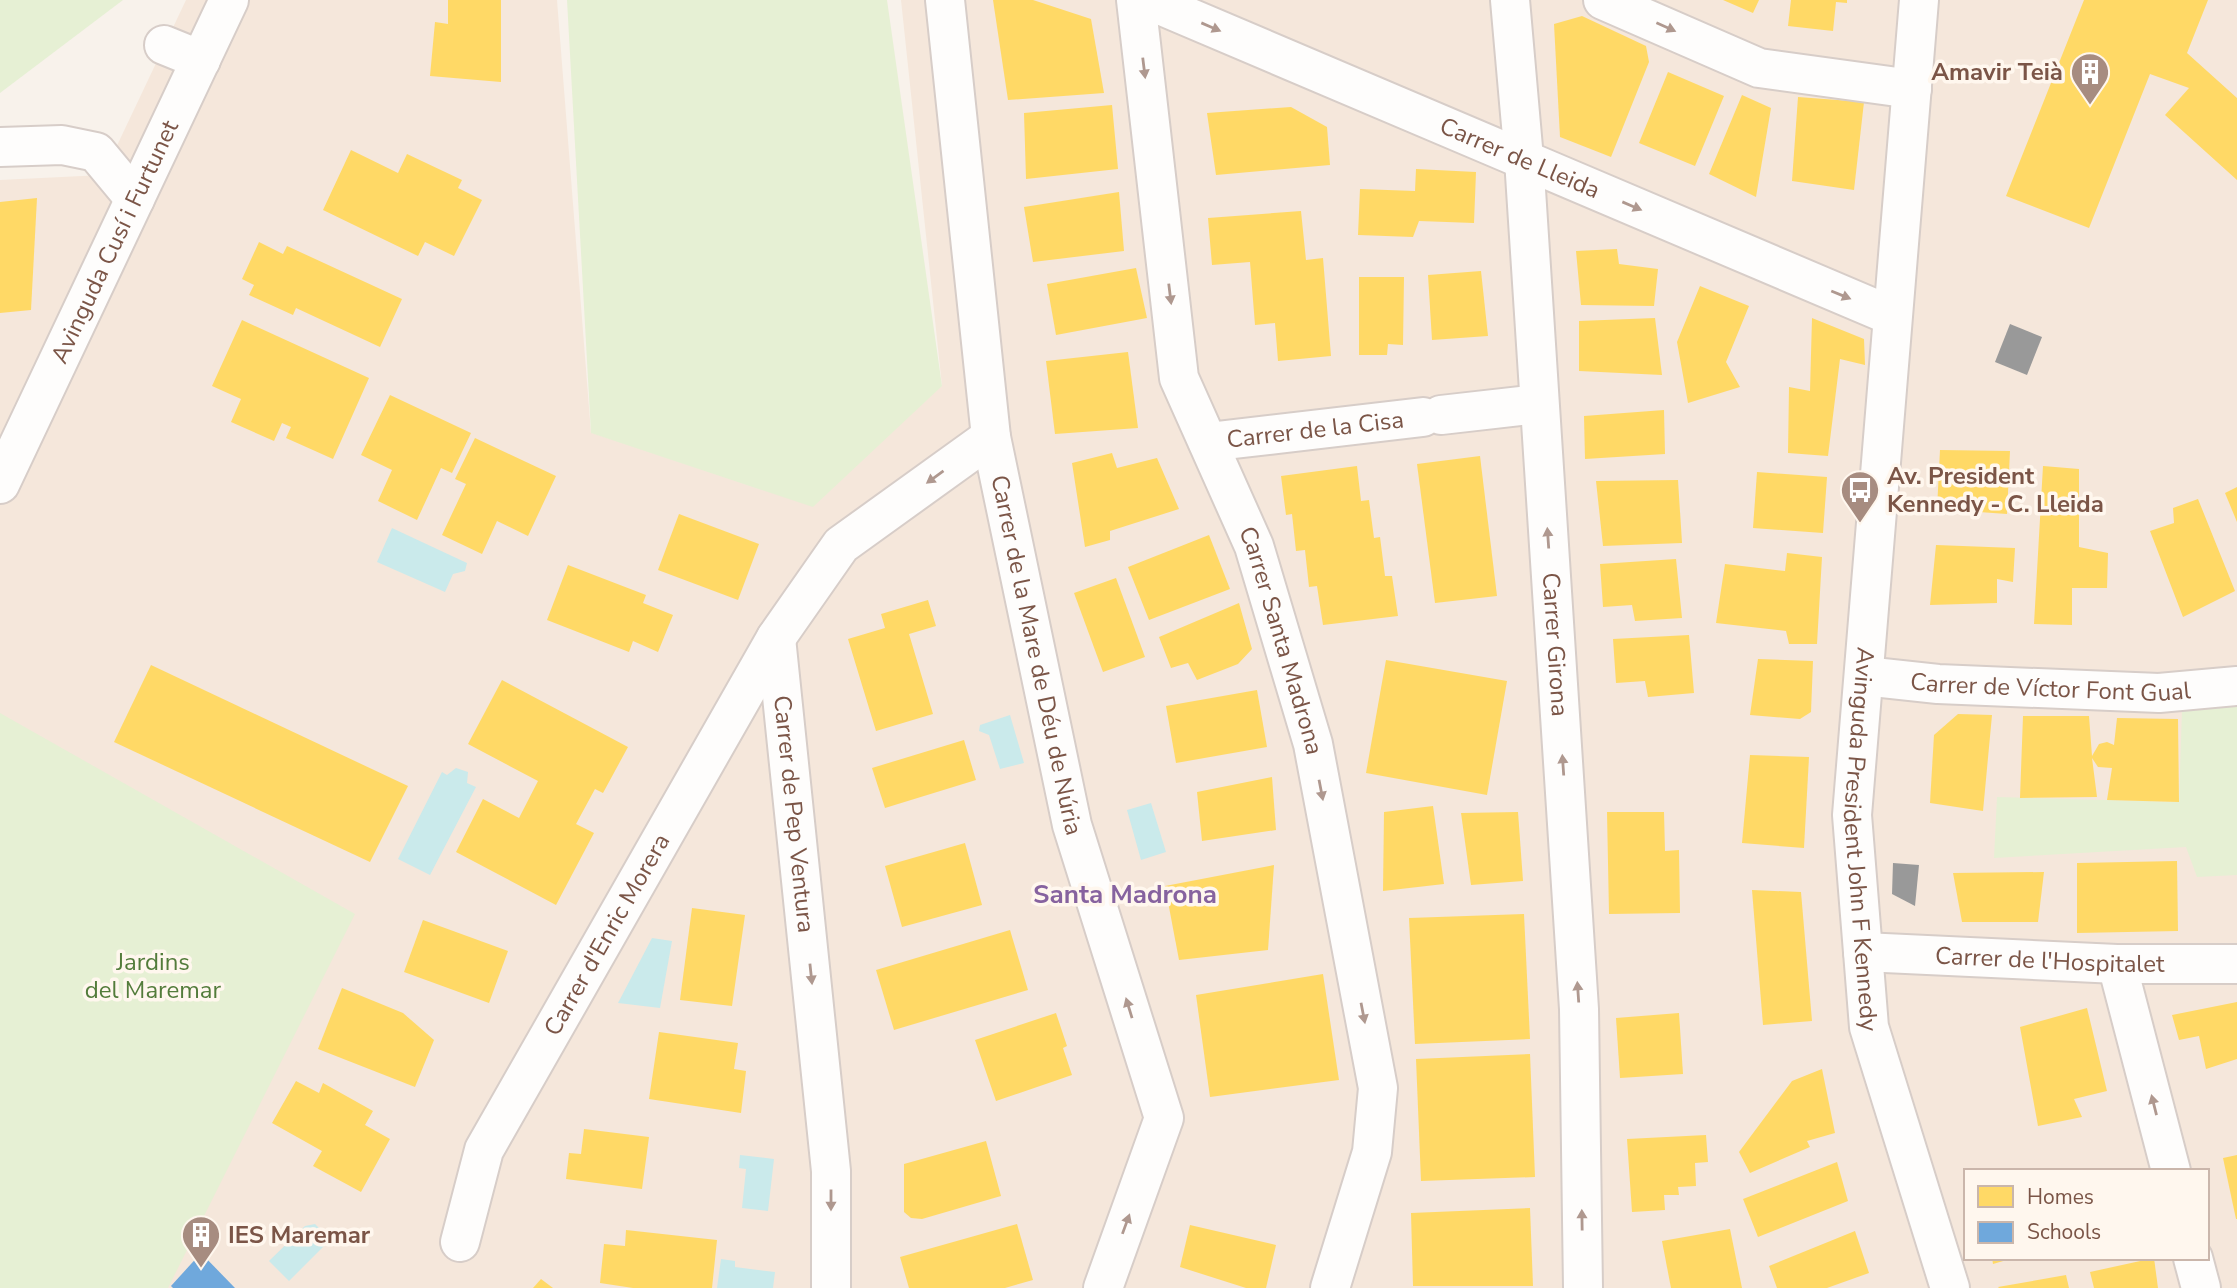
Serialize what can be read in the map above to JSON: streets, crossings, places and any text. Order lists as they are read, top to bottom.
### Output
{
  "streets": {
    "street": [
      "Carrer de Lleida",
      "Avinguda Cusí i Furtunet",
      "Carrer de la Cisa",
      "Carrer Santa Madrona",
      "Carrer Girona",
      "Carrer de la Mare de Déu de Núria",
      "Carrer de Víctor Font Gual",
      "Carrer de Pep Ventura",
      "Avinguda President John F Kennedy",
      "Carrer d'Enric Morera",
      "Carrer de l'Hospitalet"
    ]
  },
  "crossings": [
    ["Carrer de Lleida", "Carrer Girona"],
    ["Carrer de Lleida", "Avinguda President John F Kennedy"],
    ["Carrer de la Cisa", "Carrer Santa Madrona"],
    ["Carrer de la Cisa", "Carrer Girona"],
    ["Carrer de Víctor Font Gual", "Avinguda President John F Kennedy"],
    ["Carrer de Pep Ventura", "Carrer d'Enric Morera"],
    ["Avinguda President John F Kennedy", "Carrer de l'Hospitalet"]
  ],
  "one_way": [
    "Carrer Santa Madrona",
    "Carrer Girona",
    "Carrer de la Mare de Déu de Núria",
    "Carrer de Pep Ventura"
  ],
  "districts": ["Santa Madrona"],
  "parks": ["Jardins del Maremar"],
  "places": {
    "building": ["Amavir Teià", "IES Maremar"],
    "bus stop": ["Av. President Kennedy - C. Lleida"]
  },
  "legend": ["Homes", "Schools"]
}
